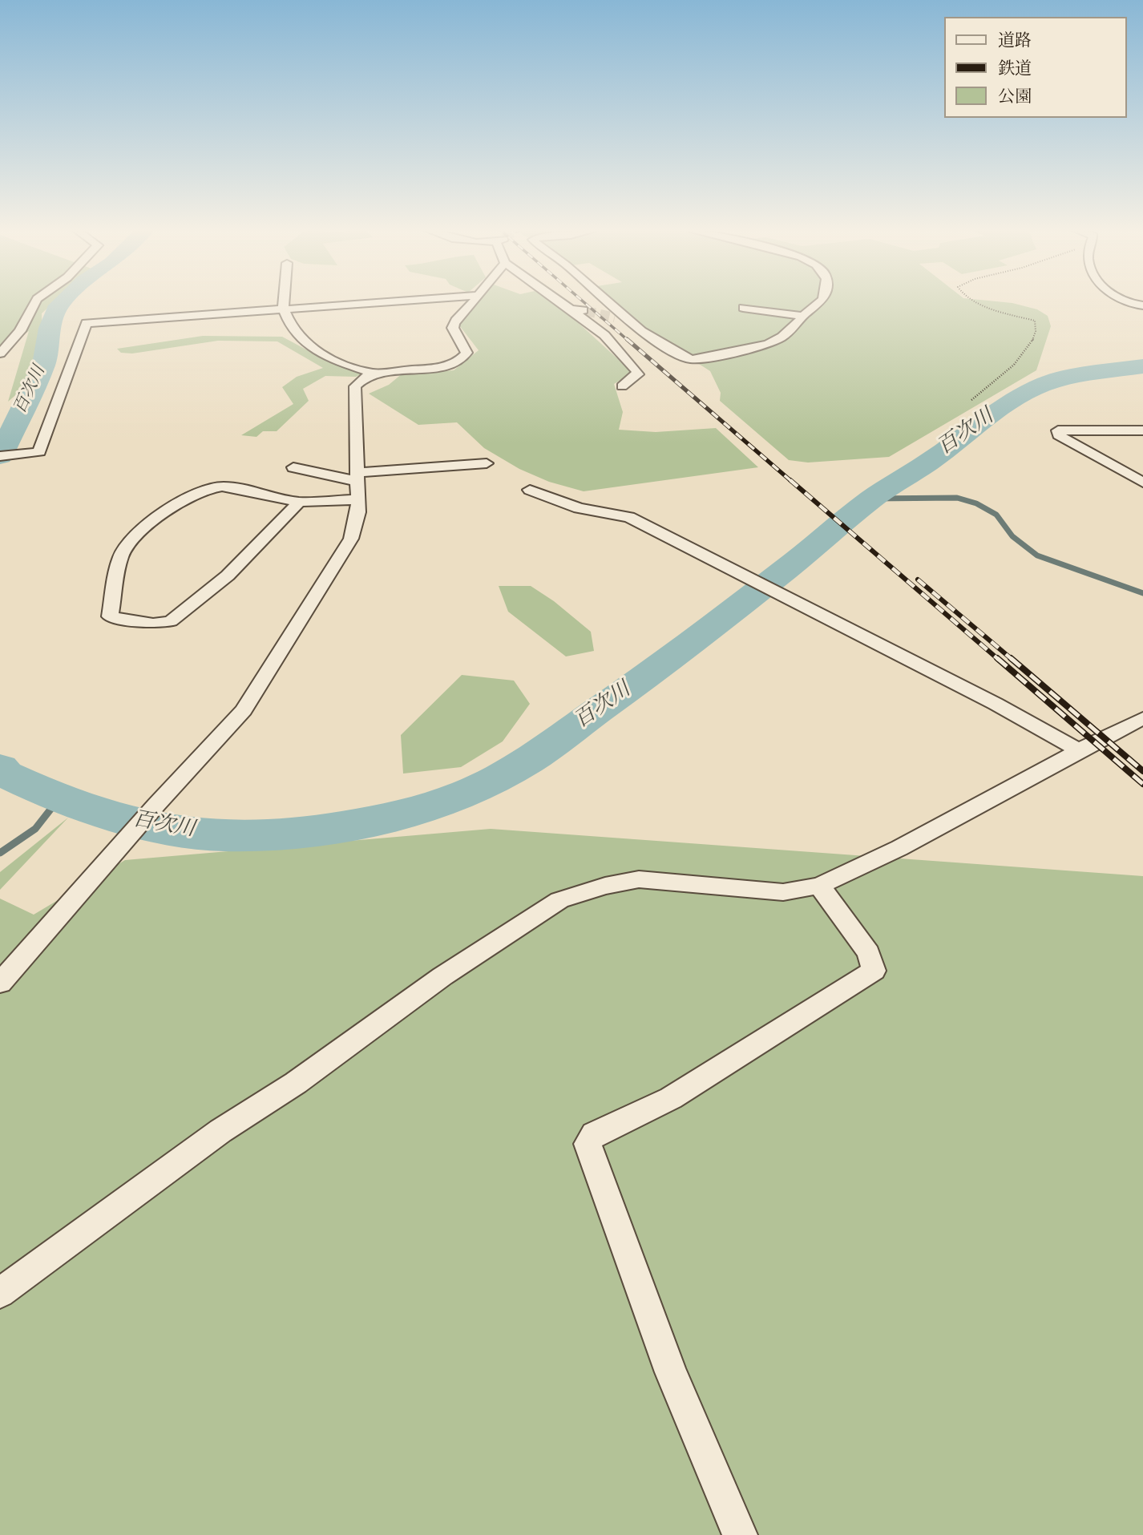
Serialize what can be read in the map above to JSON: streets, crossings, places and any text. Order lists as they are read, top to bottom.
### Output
{
  "water": ["百次川"],
  "legend": ["道路", "鉄道", "公園"]
}
